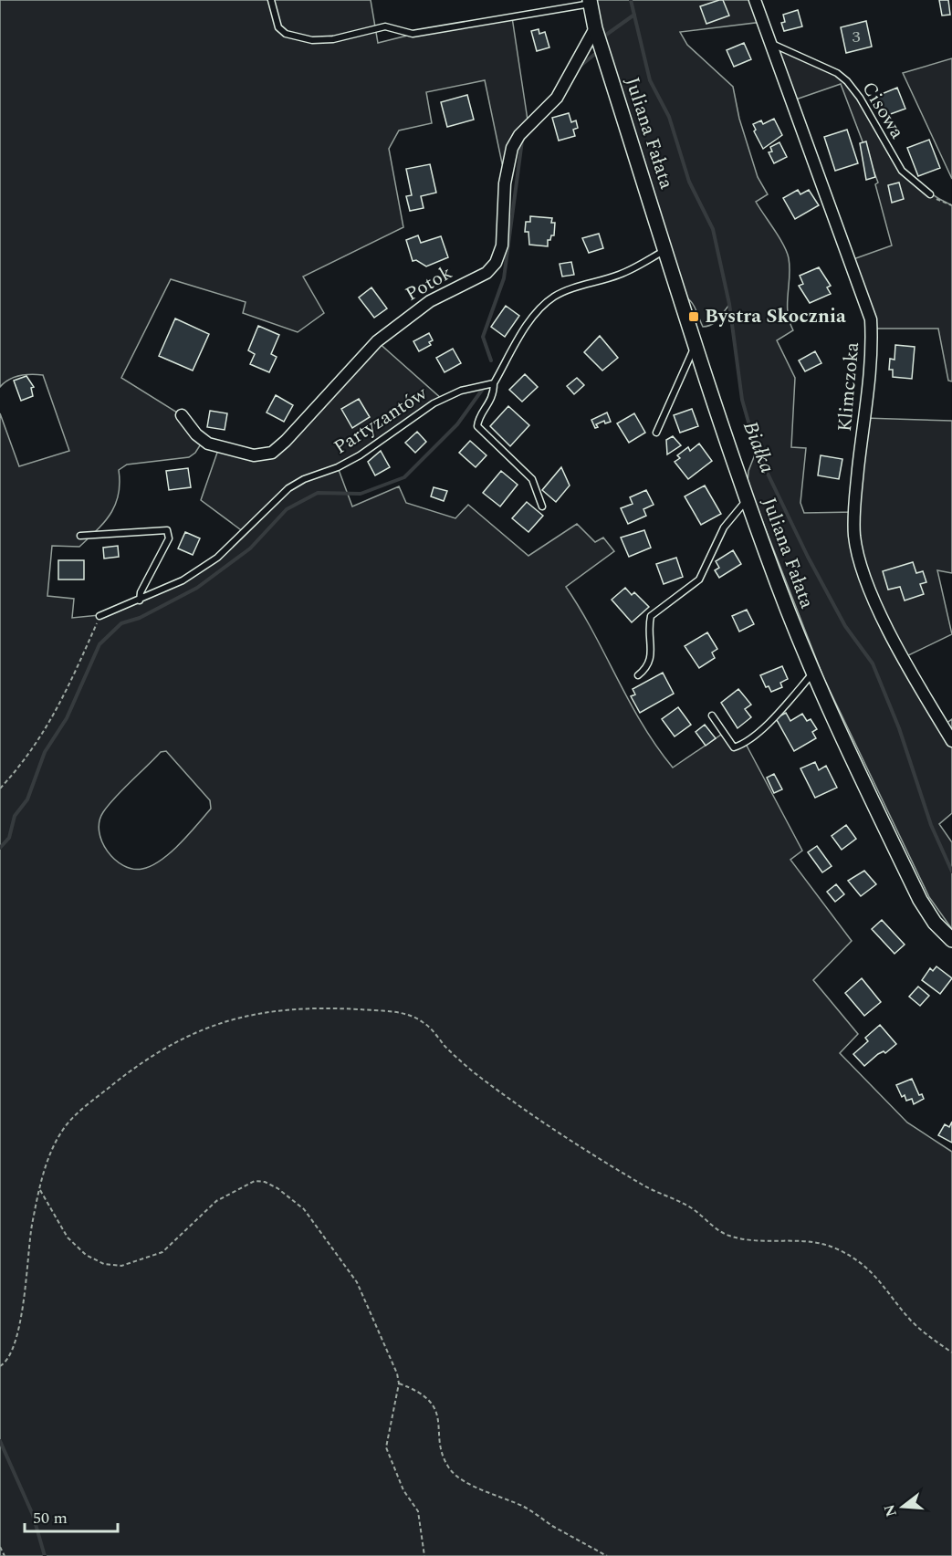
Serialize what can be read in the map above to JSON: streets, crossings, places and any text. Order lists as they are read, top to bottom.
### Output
{
  "streets": {
    "street": ["Juliana Fałata", "Potok", "Klimczoka"],
    "lane": ["Cisowa", "Partyzantów"]
  },
  "crossings": [
    ["Cisowa", "Klimczoka"],
    ["Juliana Fałata", "Potok"]
  ],
  "water": ["Białka"],
  "places": {
    "transit": ["Bystra Skocznia"]
  },
  "house_numbers": ["3"],
  "scale_bar": "50 m",
  "north": "left"
}
